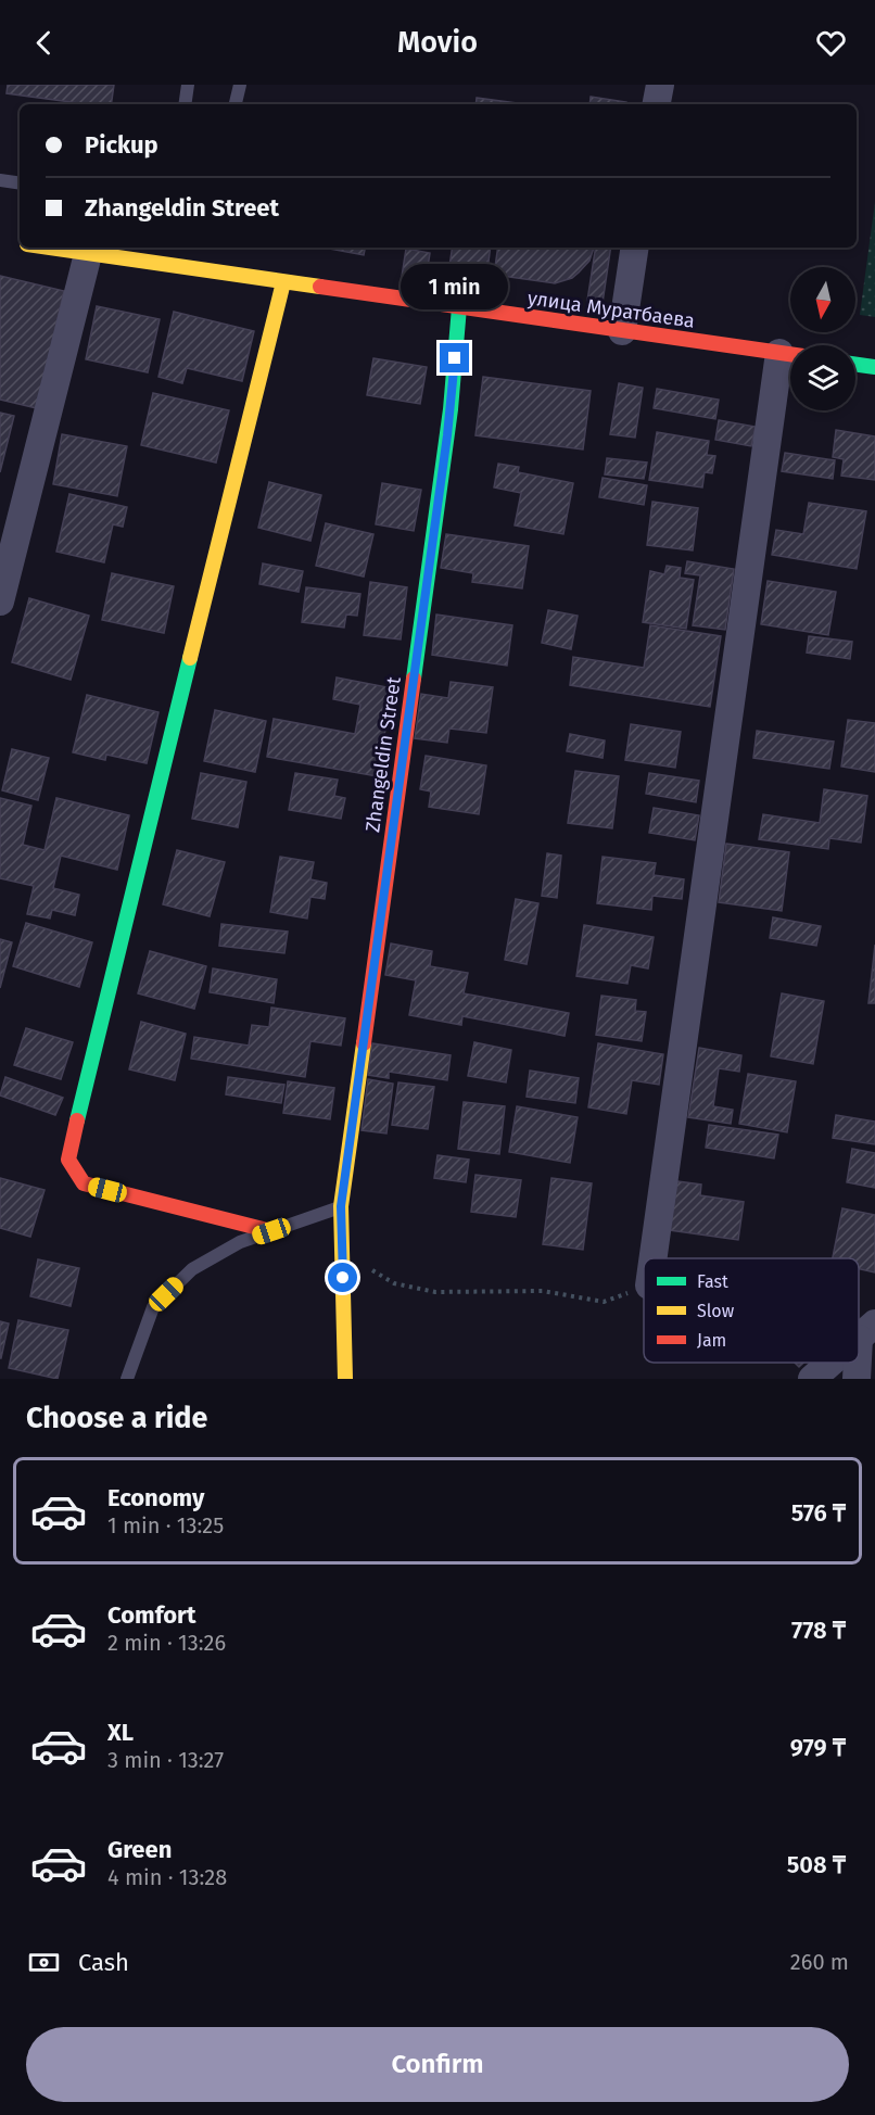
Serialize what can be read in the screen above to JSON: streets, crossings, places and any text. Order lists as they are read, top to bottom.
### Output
{
  "streets": {
    "street": ["улица Муратбаева", "Zhangeldin Street"]
  },
  "crossings": [
    ["улица Муратбаева", "Zhangeldin Street"]
  ],
  "legend": ["Fast", "Slow", "Jam"],
  "north": "bottom",
  "page": {
    "header": "Movio",
    "banner": ["Pickup", "Zhangeldin Street"],
    "bubble": "1 min",
    "heading": "Choose a ride",
    "list": [
      {
        "name": "Economy",
        "note": "1 min · 13:25",
        "value": "576 ₸"
      },
      {
        "name": "Comfort",
        "note": "2 min · 13:26",
        "value": "778 ₸"
      },
      {
        "name": "XL",
        "note": "3 min · 13:27",
        "value": "979 ₸"
      },
      {
        "name": "Green",
        "note": "4 min · 13:28",
        "value": "508 ₸"
      }
    ],
    "pay": ["Cash", "260 m"],
    "buttons": "Confirm"
  }
}
